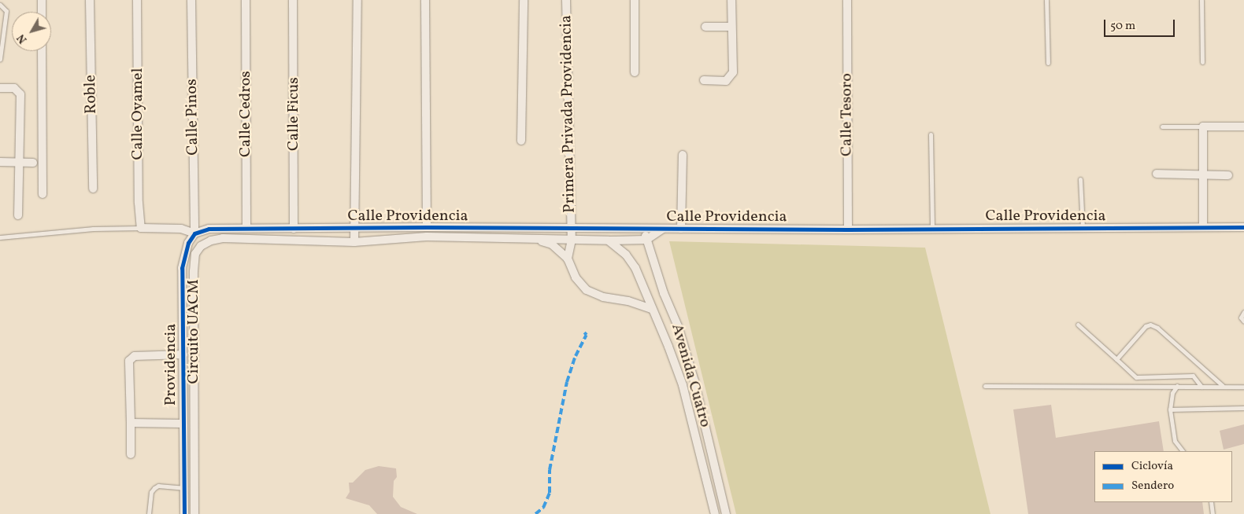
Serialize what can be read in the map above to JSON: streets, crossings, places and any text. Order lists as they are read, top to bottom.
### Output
{
  "streets": {
    "street": [
      "Roble",
      "Calle Oyamel",
      "Calle Cedros",
      "Calle Ficus",
      "Primera Privada Providencia",
      "Calle Tesoro",
      "Calle Pinos",
      "Calle Providencia",
      "Circuito UACM",
      "Providencia",
      "Avenida Cuatro"
    ]
  },
  "crossings": [
    ["Calle Cedros", "Calle Providencia"],
    ["Calle Ficus", "Calle Providencia"],
    ["Primera Privada Providencia", "Calle Providencia"],
    ["Calle Tesoro", "Calle Providencia"],
    ["Calle Pinos", "Calle Providencia"],
    ["Calle Pinos", "Providencia"],
    ["Calle Providencia", "Circuito UACM"],
    ["Calle Providencia", "Providencia"],
    ["Calle Providencia", "Avenida Cuatro"]
  ],
  "legend": ["Ciclovía", "Sendero"],
  "scale_bar": "50 m",
  "north": "bottom left"
}
